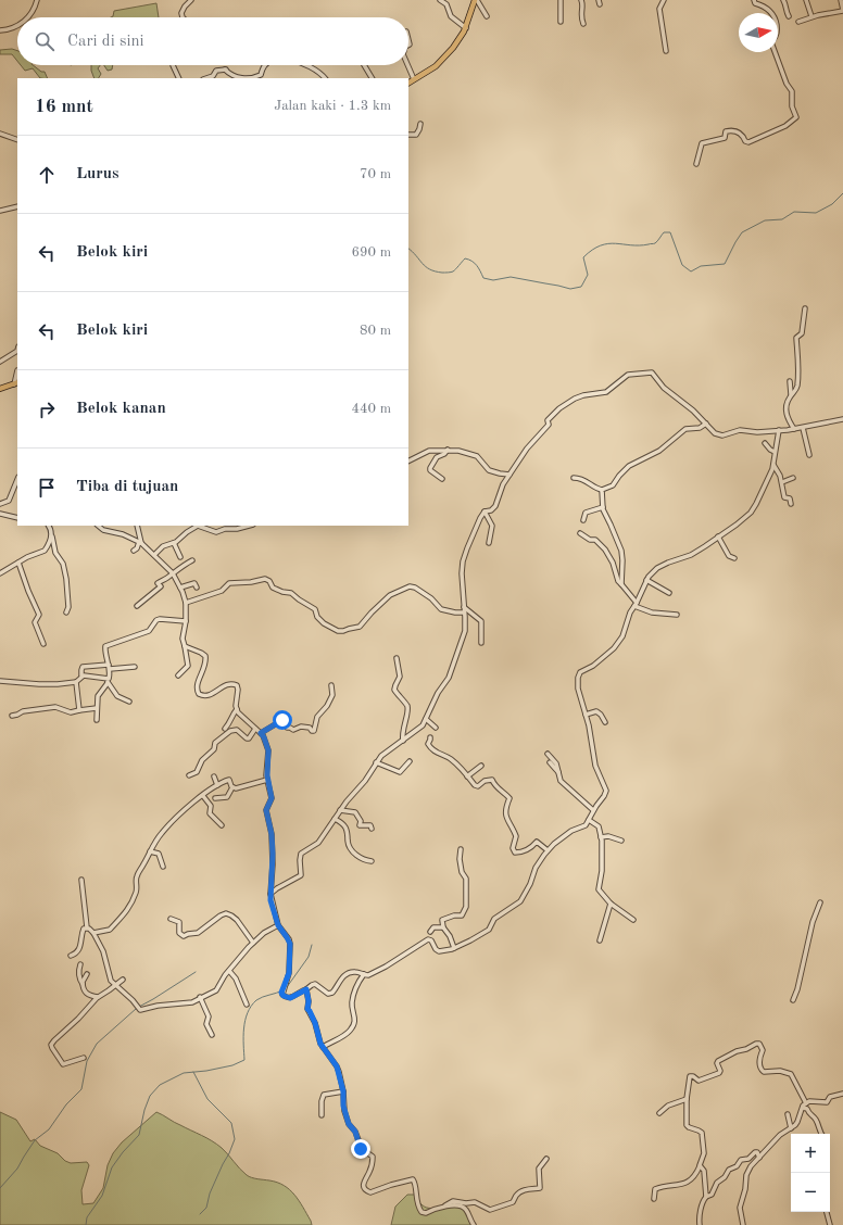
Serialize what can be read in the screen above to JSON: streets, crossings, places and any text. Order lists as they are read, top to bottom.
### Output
{
  "north": "right",
  "page": {
    "search": "Cari di sini",
    "heading": ["16 mnt", "Jalan kaki · 1.3 km"],
    "list": [
      ["Lurus", "70 m"],
      ["Belok kiri", "690 m"],
      ["Belok kiri", "80 m"],
      ["Belok kanan", "440 m"],
      "Tiba di tujuan"
    ],
    "map_buttons": ["+", "−"]
  }
}
